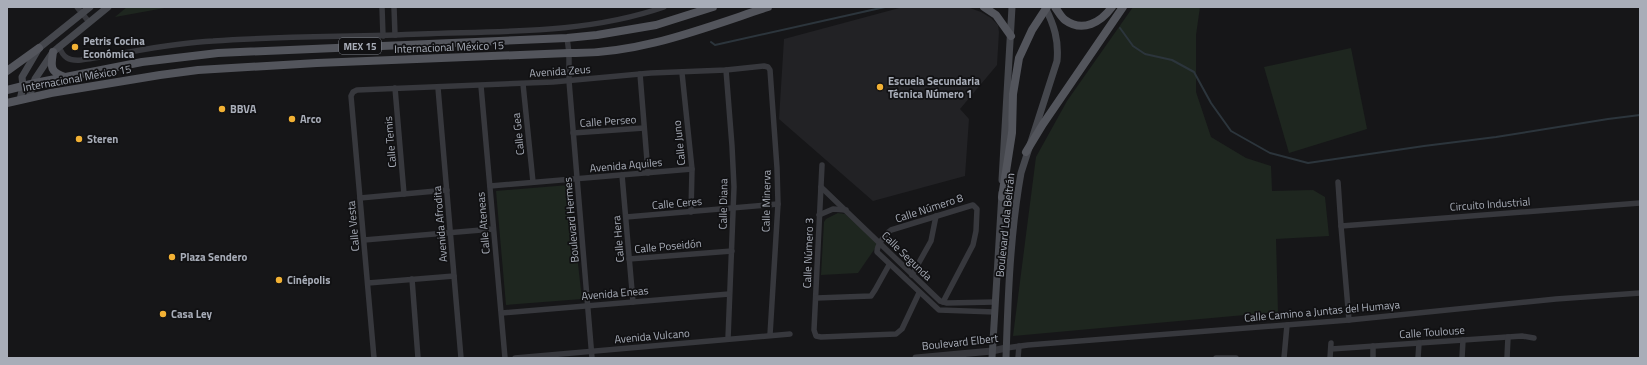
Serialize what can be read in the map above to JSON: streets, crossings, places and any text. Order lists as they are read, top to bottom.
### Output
{
  "streets": {
    "main road": ["MEX 15", "Internacional México 15", "Boulevard Lola Beltrán"],
    "street": [
      "Avenida Zeus",
      "Calle Perseo",
      "Calle Gea",
      "Calle Temis",
      "Calle Juno",
      "Avenida Aquiles",
      "Calle Minerva",
      "Calle Ceres",
      "Calle Diana",
      "Circuito Industrial",
      "Calle Número 8",
      "Boulevard Hermes",
      "Calle Ateneas",
      "Avenida Afrodita",
      "Calle Vesta",
      "Calle Hera",
      "Calle Poseidón",
      "Calle Número 3",
      "Calle Segunda",
      "Avenida Eneas",
      "Calle Camino a Juntas del Humaya",
      "Calle Toulouse",
      "Avenida Vulcano",
      "Boulevard Elbert"
    ]
  },
  "crossings": [
    ["Internacional México 15", "Boulevard Hermes"],
    ["Avenida Zeus", "Calle Gea"],
    ["Avenida Zeus", "Calle Temis"],
    ["Avenida Zeus", "Calle Juno"],
    ["Avenida Zeus", "Calle Minerva"],
    ["Avenida Zeus", "Calle Diana"],
    ["Avenida Zeus", "Boulevard Hermes"],
    ["Avenida Zeus", "Calle Ateneas"],
    ["Avenida Zeus", "Avenida Afrodita"],
    ["Avenida Zeus", "Calle Vesta"],
    ["Calle Perseo", "Boulevard Hermes"],
    ["Calle Gea", "Avenida Aquiles"],
    ["Calle Juno", "Avenida Aquiles"],
    ["Calle Juno", "Calle Ceres"],
    ["Avenida Aquiles", "Boulevard Hermes"],
    ["Avenida Aquiles", "Calle Ateneas"],
    ["Avenida Aquiles", "Calle Hera"],
    ["Calle Minerva", "Calle Ceres"],
    ["Calle Minerva", "Avenida Vulcano"],
    ["Calle Ceres", "Calle Diana"],
    ["Calle Ceres", "Calle Hera"],
    ["Calle Diana", "Calle Poseidón"],
    ["Calle Diana", "Avenida Eneas"],
    ["Calle Diana", "Avenida Vulcano"],
    ["Calle Número 8", "Calle Segunda"],
    ["Boulevard Hermes", "Avenida Eneas"],
    ["Boulevard Hermes", "Avenida Vulcano"],
    ["Calle Ateneas", "Avenida Eneas"],
    ["Boulevard Lola Beltrán", "Calle Segunda"],
    ["Boulevard Lola Beltrán", "Calle Camino a Juntas del Humaya"],
    ["Boulevard Lola Beltrán", "Boulevard Elbert"],
    ["Calle Hera", "Calle Poseidón"],
    ["Calle Hera", "Avenida Eneas"],
    ["Calle Número 3", "Calle Segunda"],
    ["Calle Camino a Juntas del Humaya", "Boulevard Elbert"]
  ],
  "places": [
    "Petris Cocina Económica",
    "Escuela Secundaria Técnica Número 1",
    "BBVA",
    "Arco",
    "Steren",
    "Plaza Sendero",
    "Cinépolis",
    "Casa Ley"
  ]
}
